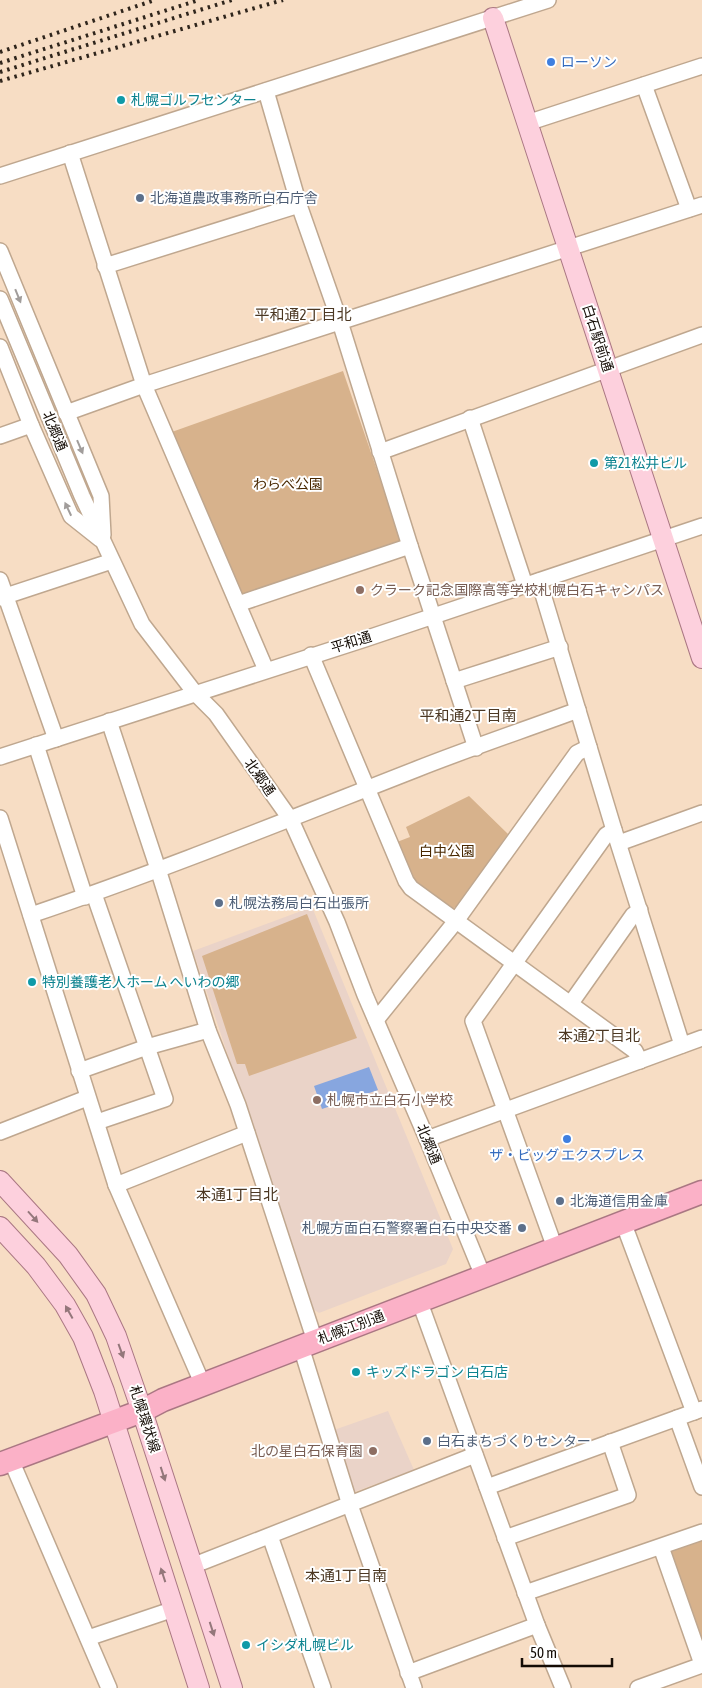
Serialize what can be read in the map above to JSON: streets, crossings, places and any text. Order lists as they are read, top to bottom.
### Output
{
  "streets": {
    "highway": ["札幌江別通"],
    "main road": ["白石駅前通", "札幌環状線"],
    "street": ["北郷通", "平和通"]
  },
  "crossings": [
    ["白石駅前通", "平和通"],
    ["北郷通", "平和通"],
    ["北郷通", "札幌江別通"],
    ["札幌江別通", "札幌環状線"]
  ],
  "districts": [
    "平和通2丁目北",
    "平和通2丁目南",
    "本通2丁目北",
    "本通1丁目北",
    "本通1丁目南"
  ],
  "parks": ["わらべ公園", "白中公園"],
  "places": [
    "ローソン",
    "札幌ゴルフセンター",
    "北海道農政事務所白石庁舎",
    "第21松井ビル",
    "クラーク記念国際高等学校札幌白石キャンパス",
    "札幌法務局白石出張所",
    "特別養護老人ホーム へいわの郷",
    "札幌市立白石小学校",
    "ザ・ビッグ エクスプレス",
    "北海道信用金庫",
    "札幌方面白石警察署白石中央交番",
    "キッズドラゴン 白石店",
    "白石まちづくりセンター",
    "北の星白石保育園",
    "イシダ札幌ビル"
  ],
  "scale_bar": "50 m"
}
